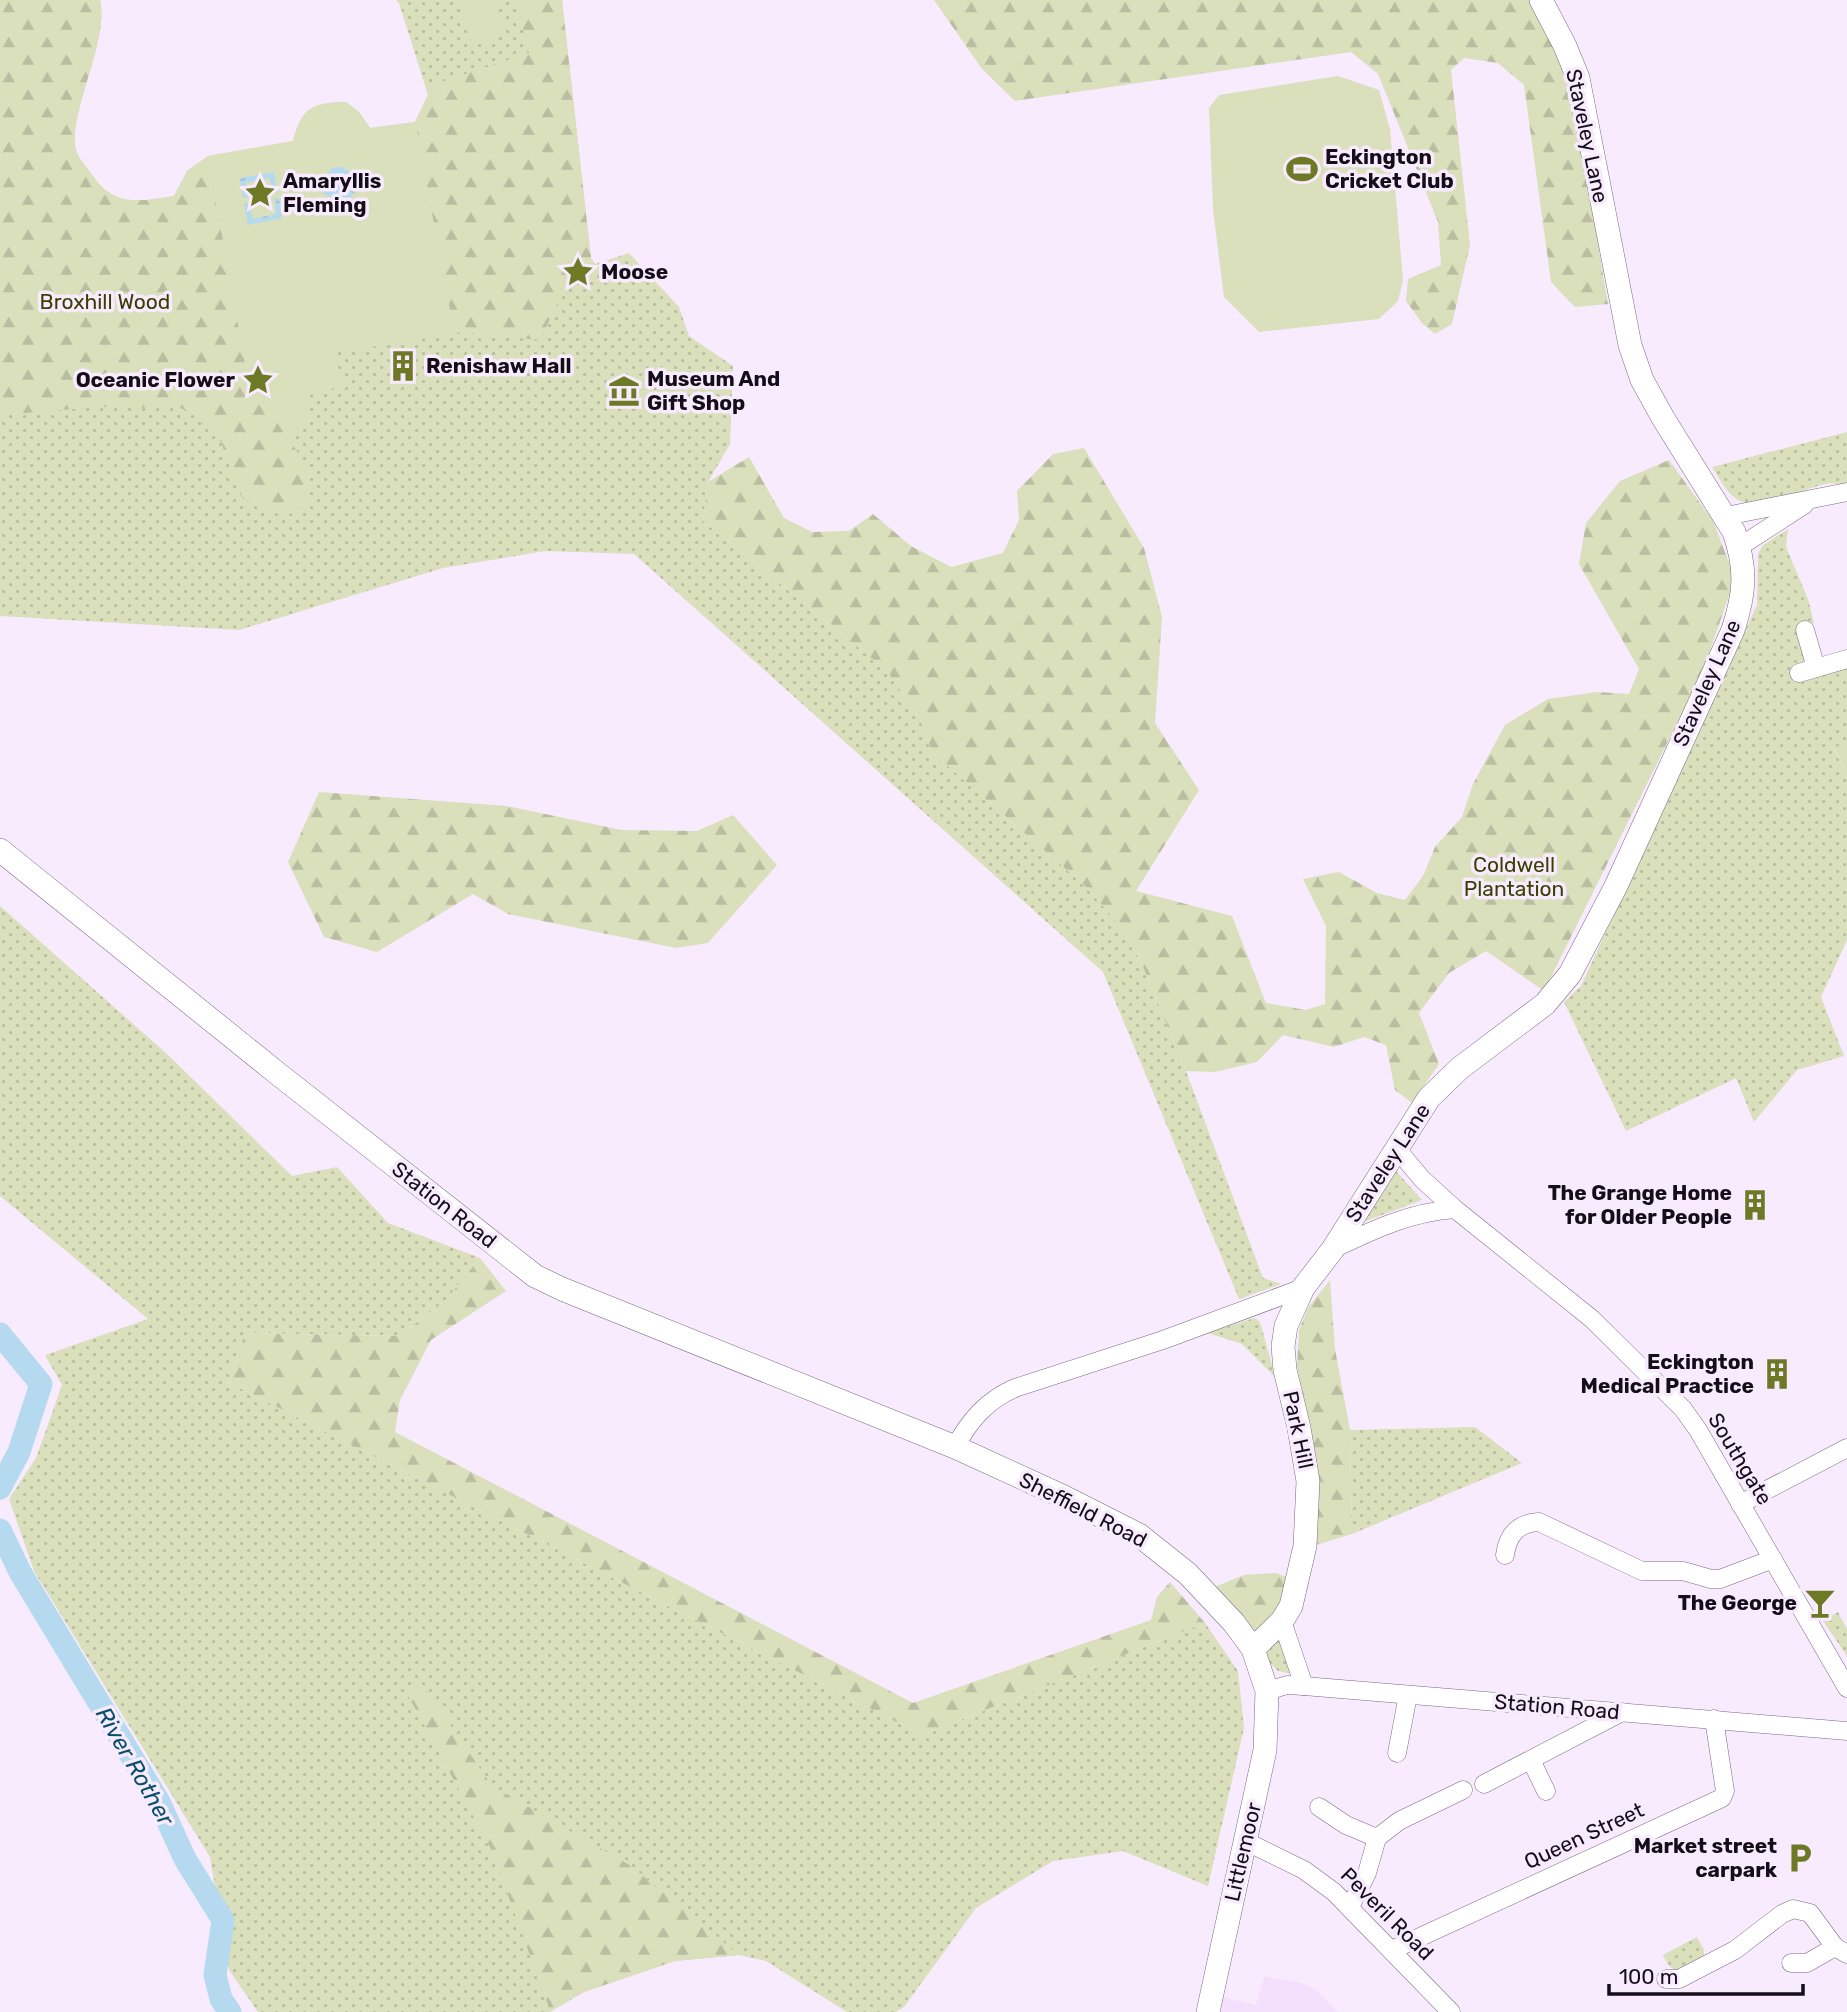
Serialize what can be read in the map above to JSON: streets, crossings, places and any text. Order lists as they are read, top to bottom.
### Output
{
  "streets": {
    "main road": [
      "Staveley Lane",
      "Station Road",
      "Park Hill",
      "Sheffield Road",
      "Littlemoor"
    ],
    "street": ["Southgate", "Queen Street", "Peveril Road"]
  },
  "crossings": [
    ["Staveley Lane", "Park Hill"],
    ["Staveley Lane", "Southgate"],
    ["Station Road", "Sheffield Road"],
    ["Station Road", "Queen Street"],
    ["Station Road", "Littlemoor"],
    ["Park Hill", "Sheffield Road"],
    ["Sheffield Road", "Littlemoor"],
    ["Queen Street", "Peveril Road"],
    ["Littlemoor", "Peveril Road"]
  ],
  "water": ["River Rother"],
  "parks": ["Broxhill Wood", "Coldwell Plantation"],
  "places": {
    "sports": ["Eckington Cricket Club"],
    "place": ["Amaryllis Fleming", "Moose", "Oceanic Flower"],
    "building": ["Renishaw Hall", "The Grange Home for Older People", "Eckington Medical Practice"],
    "museum": ["Museum And Gift Shop"],
    "bar": ["The George"],
    "parking": ["Market street carpark"]
  },
  "scale_bar": "100 m"
}
